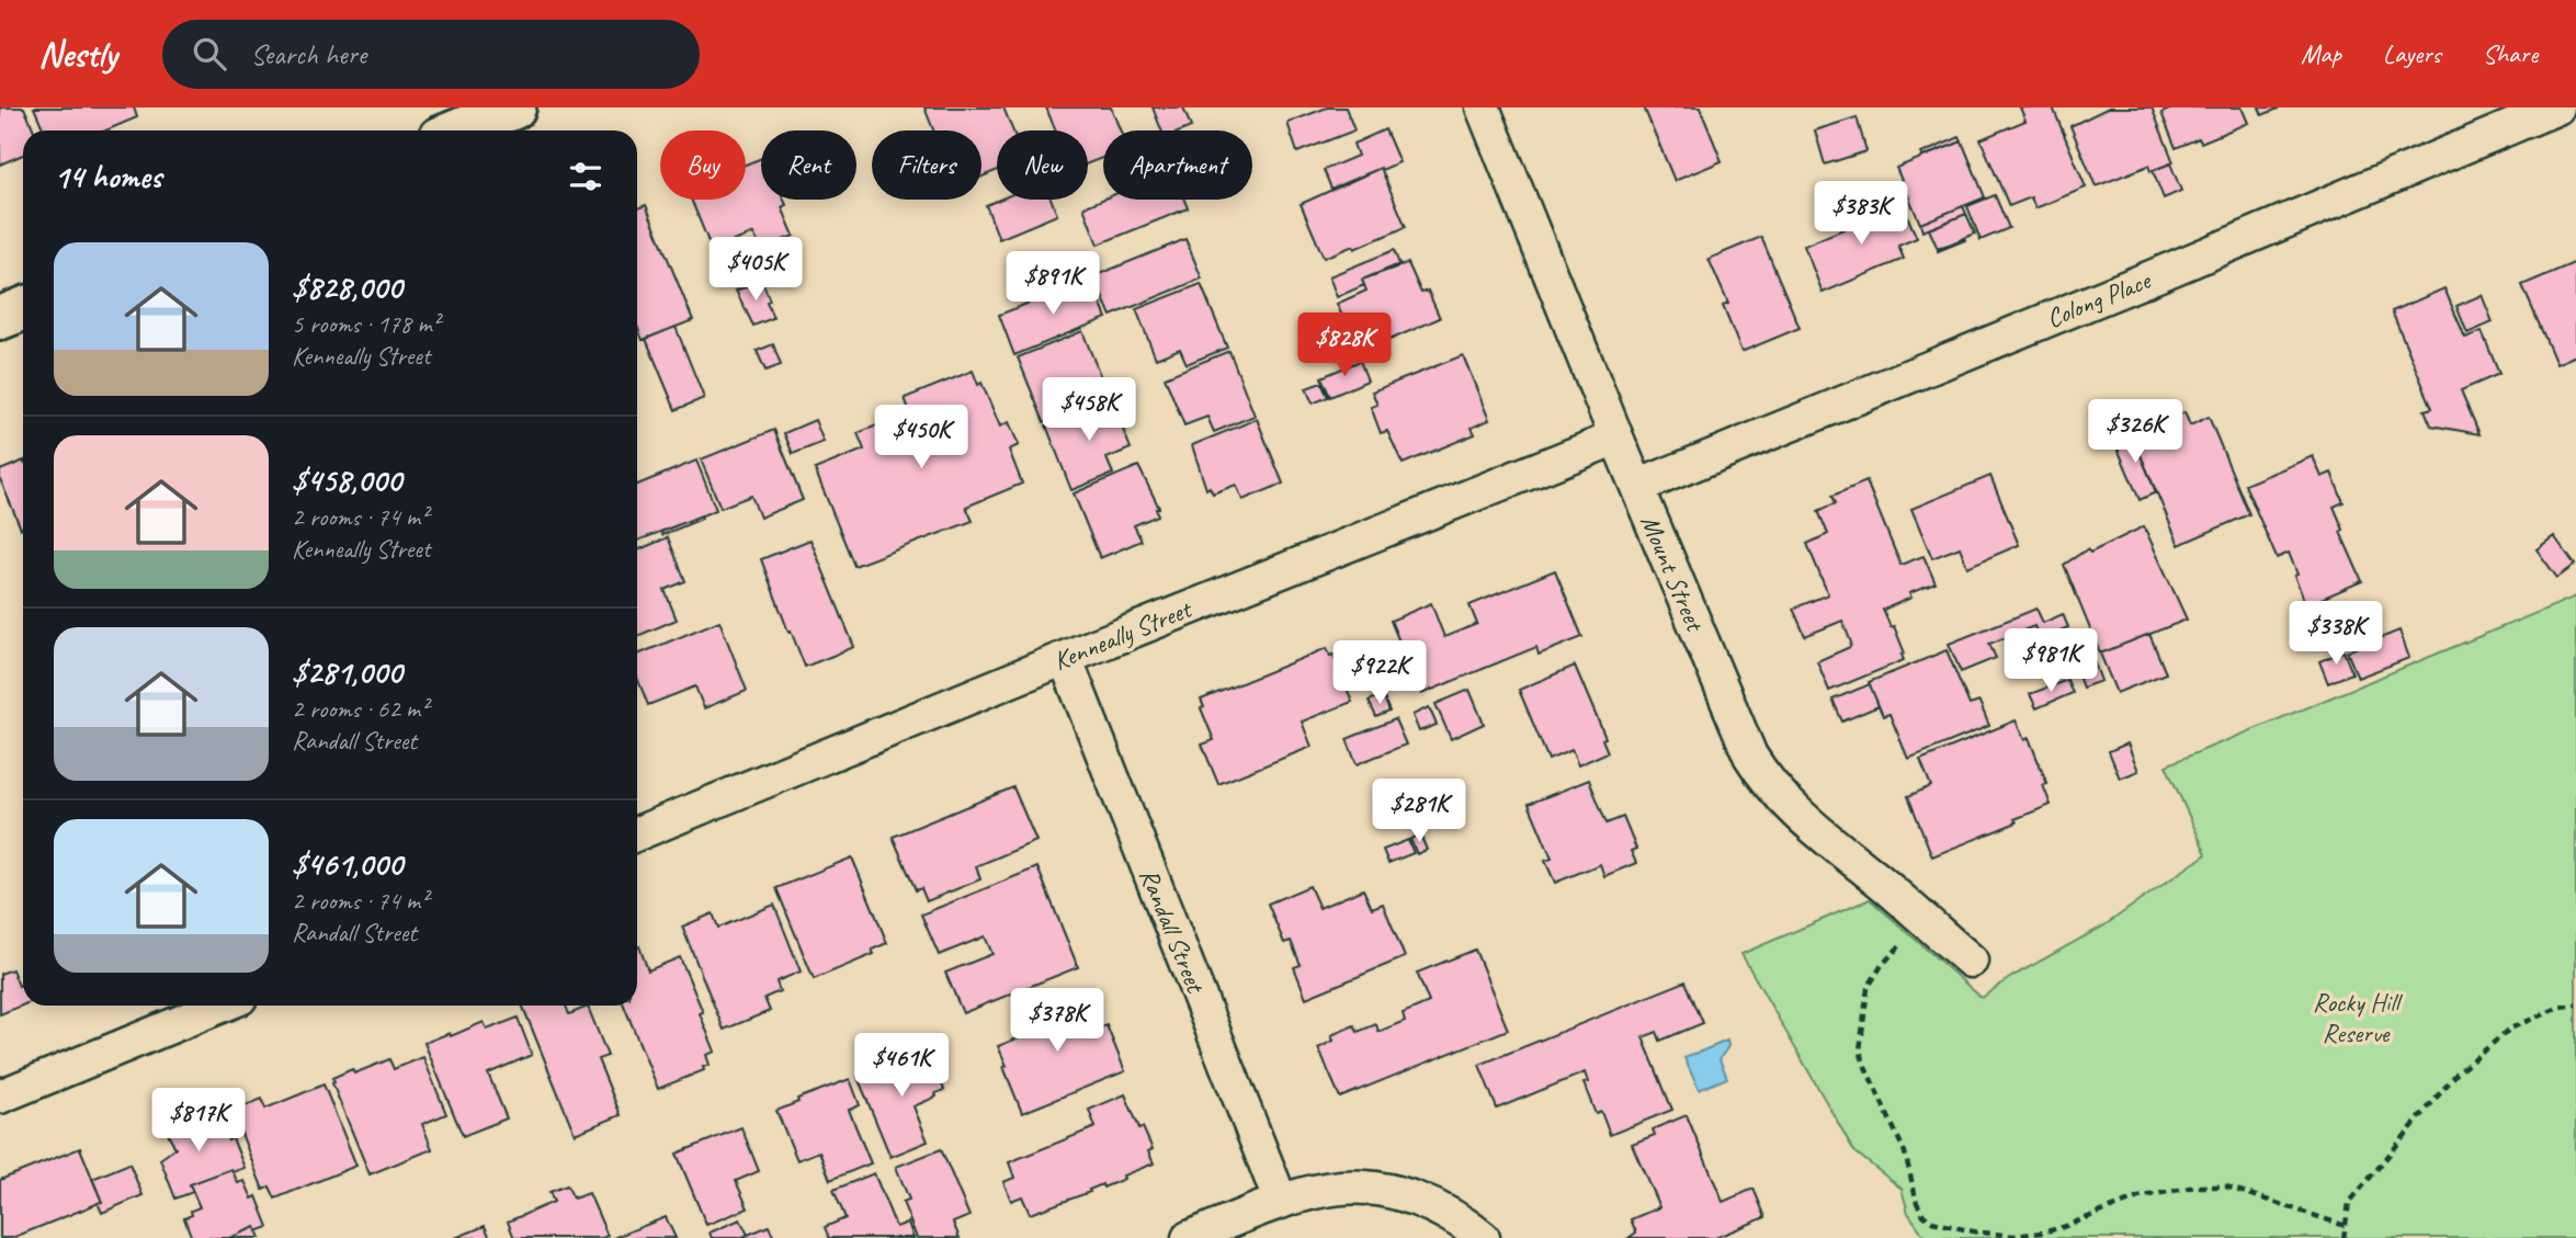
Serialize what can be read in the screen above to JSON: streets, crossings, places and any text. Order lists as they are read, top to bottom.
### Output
{
  "streets": {
    "street": [
      "Colong Place",
      "Mount Street",
      "Kenneally Street",
      "Randall Street"
    ]
  },
  "crossings": [
    ["Colong Place", "Mount Street"],
    ["Mount Street", "Kenneally Street"],
    ["Kenneally Street", "Randall Street"]
  ],
  "parks": ["Rocky Hill Reserve"],
  "page": {
    "header": "Nestly",
    "search": "Search here",
    "nav": ["Map", "Layers", "Share"],
    "chip": [
      "Buy",
      "Rent",
      "Filters",
      "New",
      "Apartment"
    ],
    "heading": "14 homes",
    "price": [
      "$383K",
      "$405K",
      "$891K",
      "$828K",
      "$458K",
      "$326K",
      "$450K",
      "$338K",
      "$981K",
      "$922K",
      "$281K",
      "$378K",
      "$461K",
      "$817K"
    ],
    "list": [
      {
        "name": "$828,000",
        "note": "5 rooms · 178 m² · Kenneally Street"
      },
      {
        "name": "$458,000",
        "note": "2 rooms · 74 m² · Kenneally Street"
      },
      {
        "name": "$281,000",
        "note": "2 rooms · 62 m² · Randall Street"
      },
      {
        "name": "$461,000",
        "note": "2 rooms · 74 m² · Randall Street"
      }
    ]
  }
}
